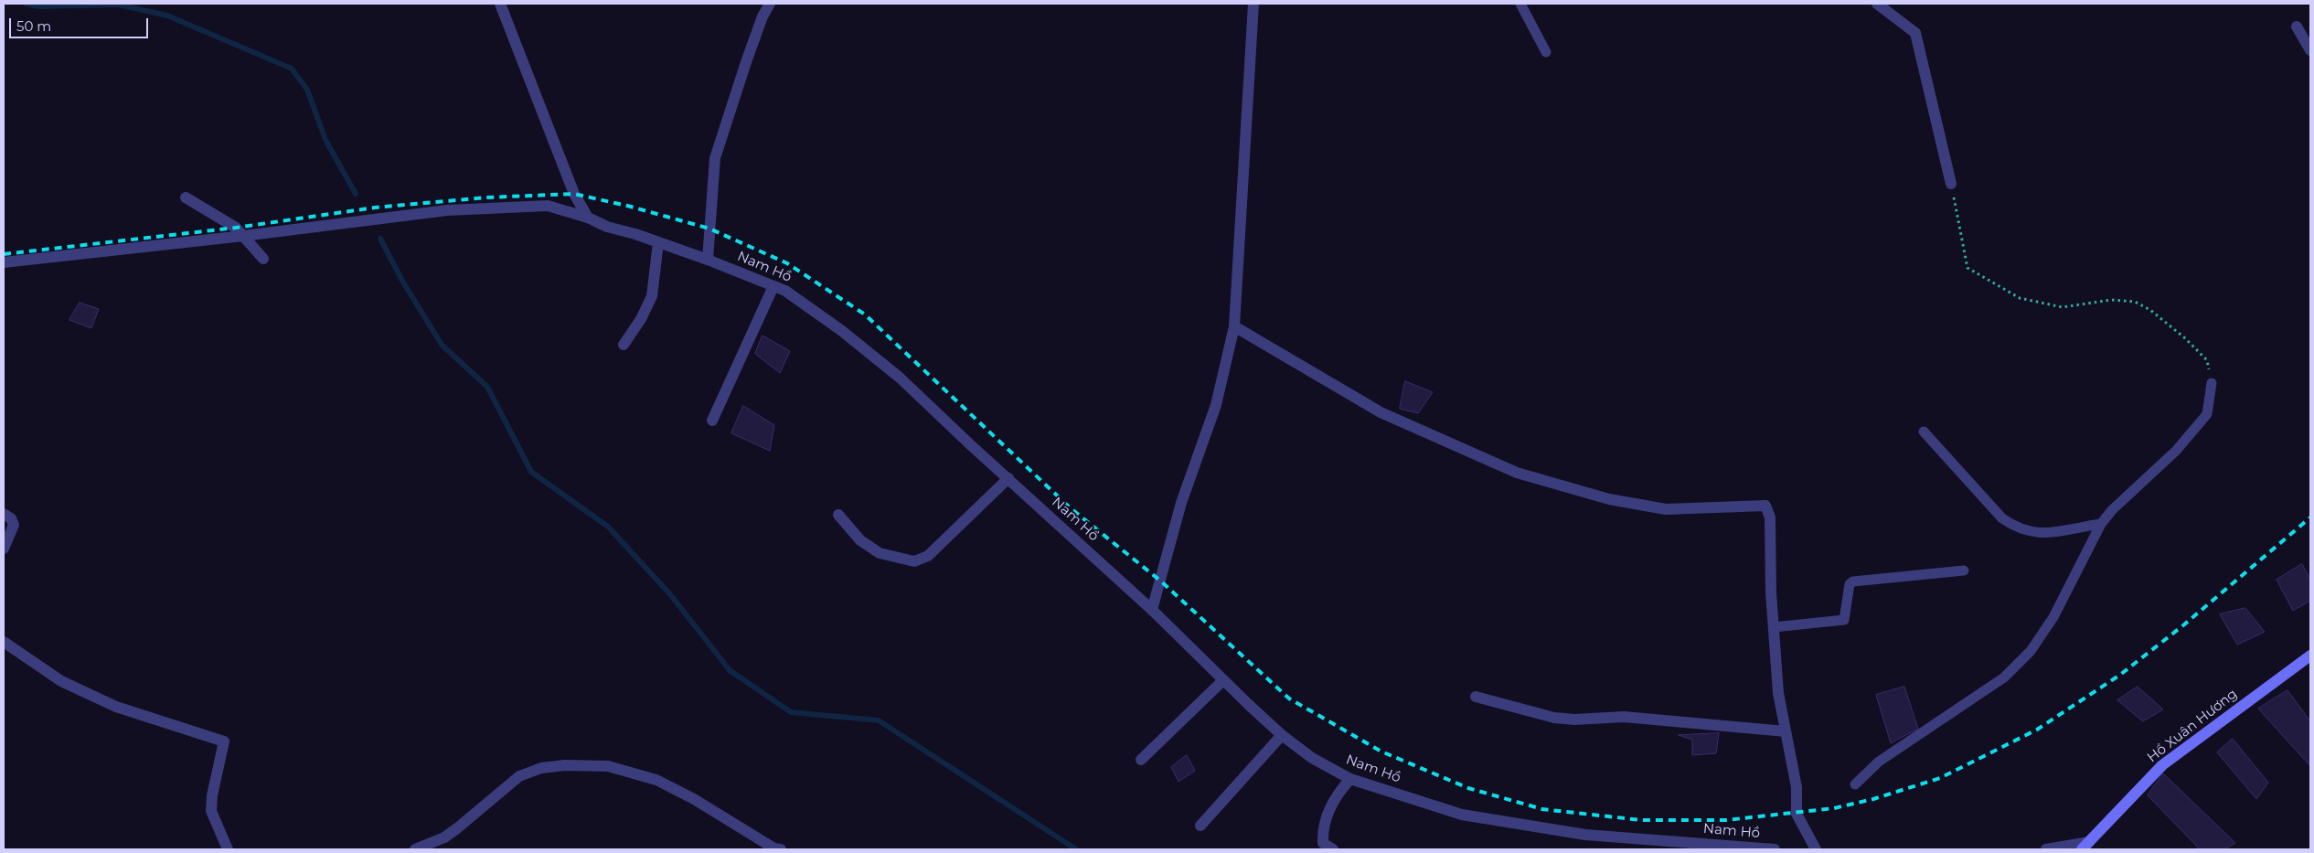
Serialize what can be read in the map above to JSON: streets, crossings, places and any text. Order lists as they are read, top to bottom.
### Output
{
  "streets": {
    "main road": ["Hồ Xuân Hương"],
    "street": ["Nam Hồ"]
  },
  "scale_bar": "50 m"
}
